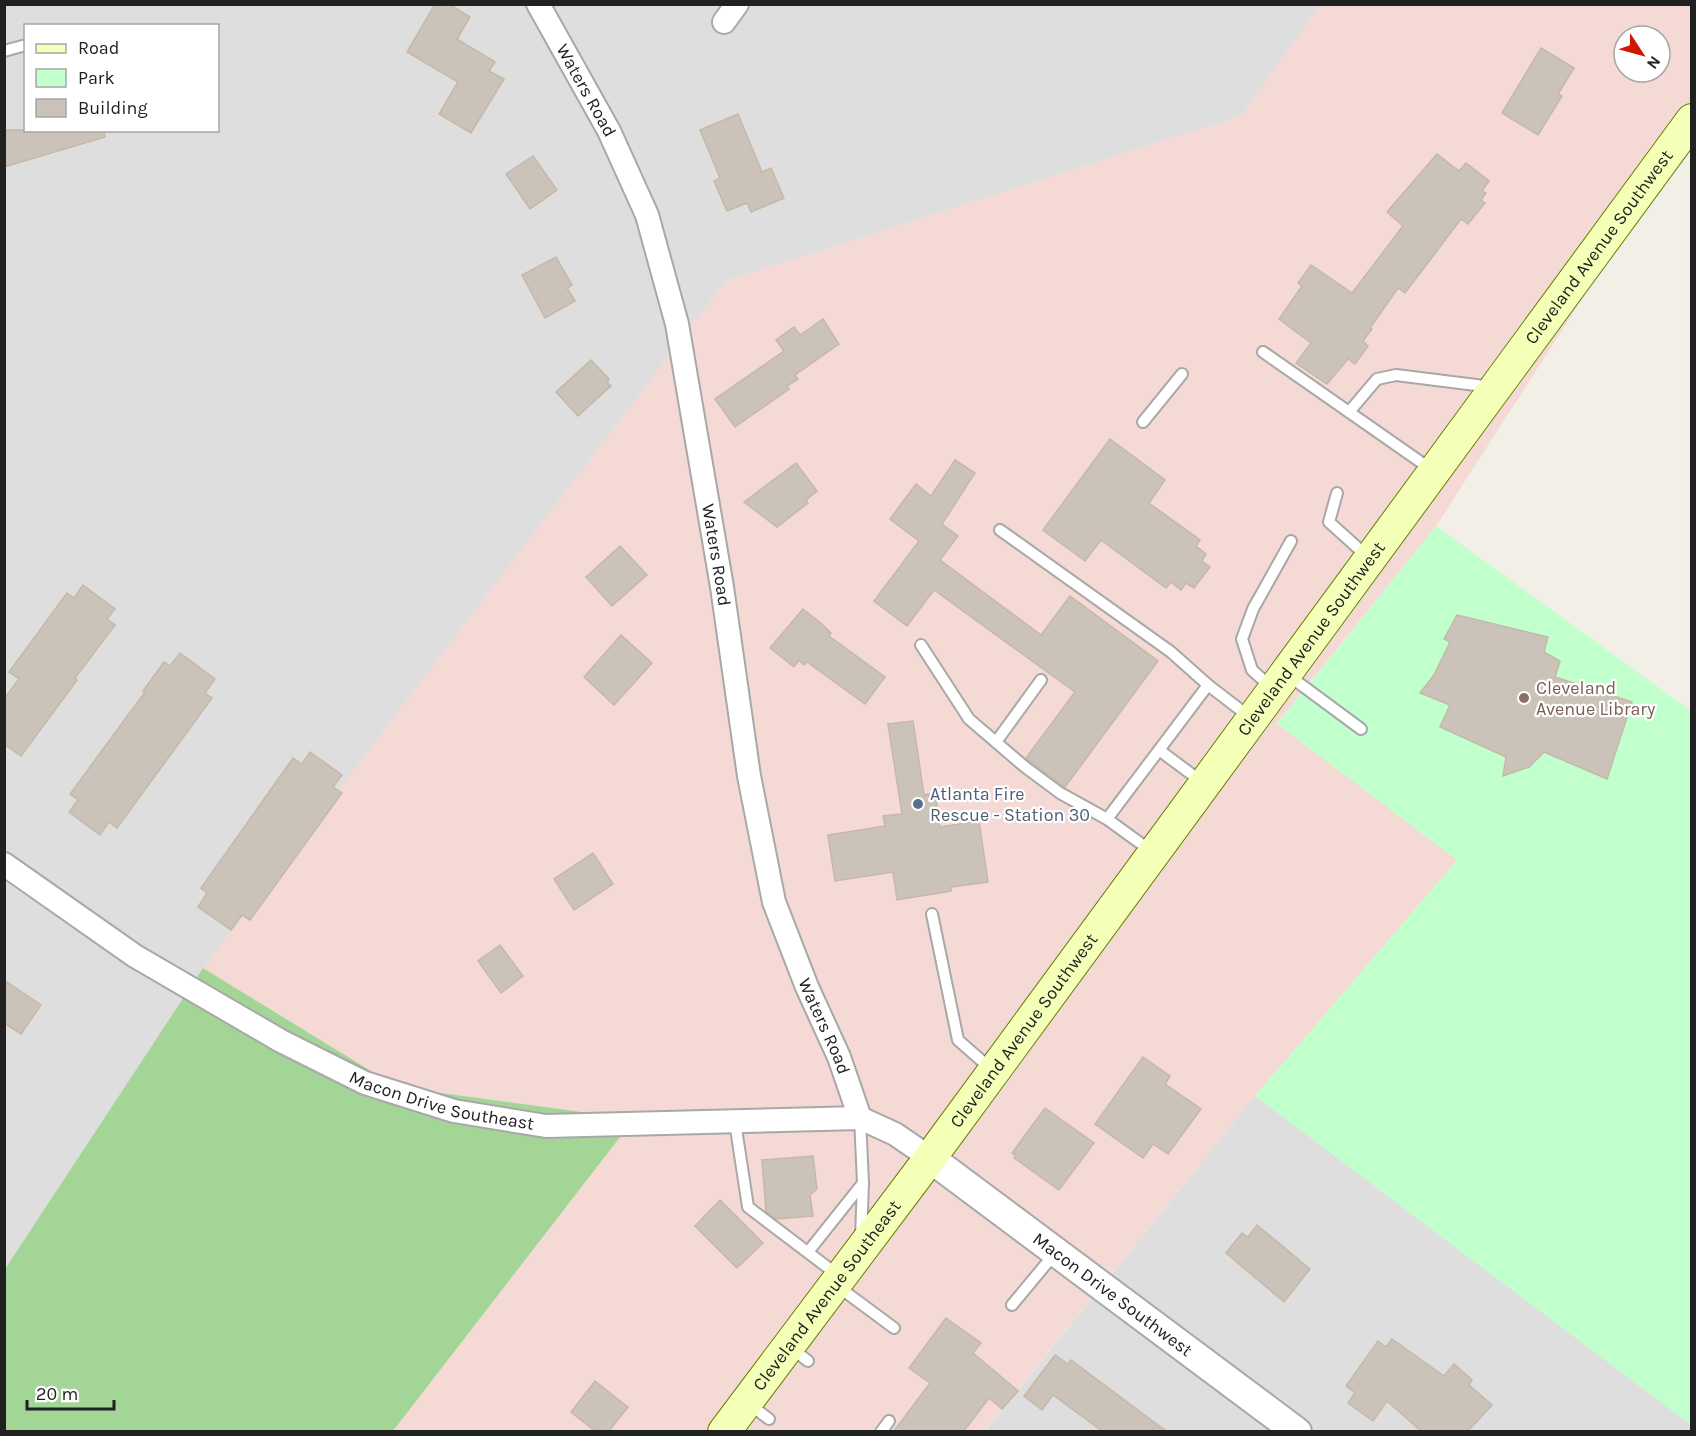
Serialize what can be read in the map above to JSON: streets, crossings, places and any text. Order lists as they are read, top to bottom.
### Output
{
  "streets": {
    "main road": ["Cleveland Avenue Southwest", "Cleveland Avenue Southeast"],
    "street": ["Waters Road", "Macon Drive Southeast", "Macon Drive Southwest"]
  },
  "crossings": [
    ["Waters Road", "Macon Drive Southeast"],
    ["Cleveland Avenue Southwest", "Macon Drive Southeast"],
    ["Cleveland Avenue Southwest", "Cleveland Avenue Southeast"],
    ["Cleveland Avenue Southwest", "Macon Drive Southwest"],
    ["Macon Drive Southeast", "Cleveland Avenue Southeast"],
    ["Macon Drive Southeast", "Macon Drive Southwest"],
    ["Cleveland Avenue Southeast", "Macon Drive Southwest"]
  ],
  "places": ["Cleveland Avenue Library", "Atlanta Fire Rescue - Station 30"],
  "legend": ["Road", "Park", "Building"],
  "scale_bar": "20 m",
  "north": "bottom right"
}
